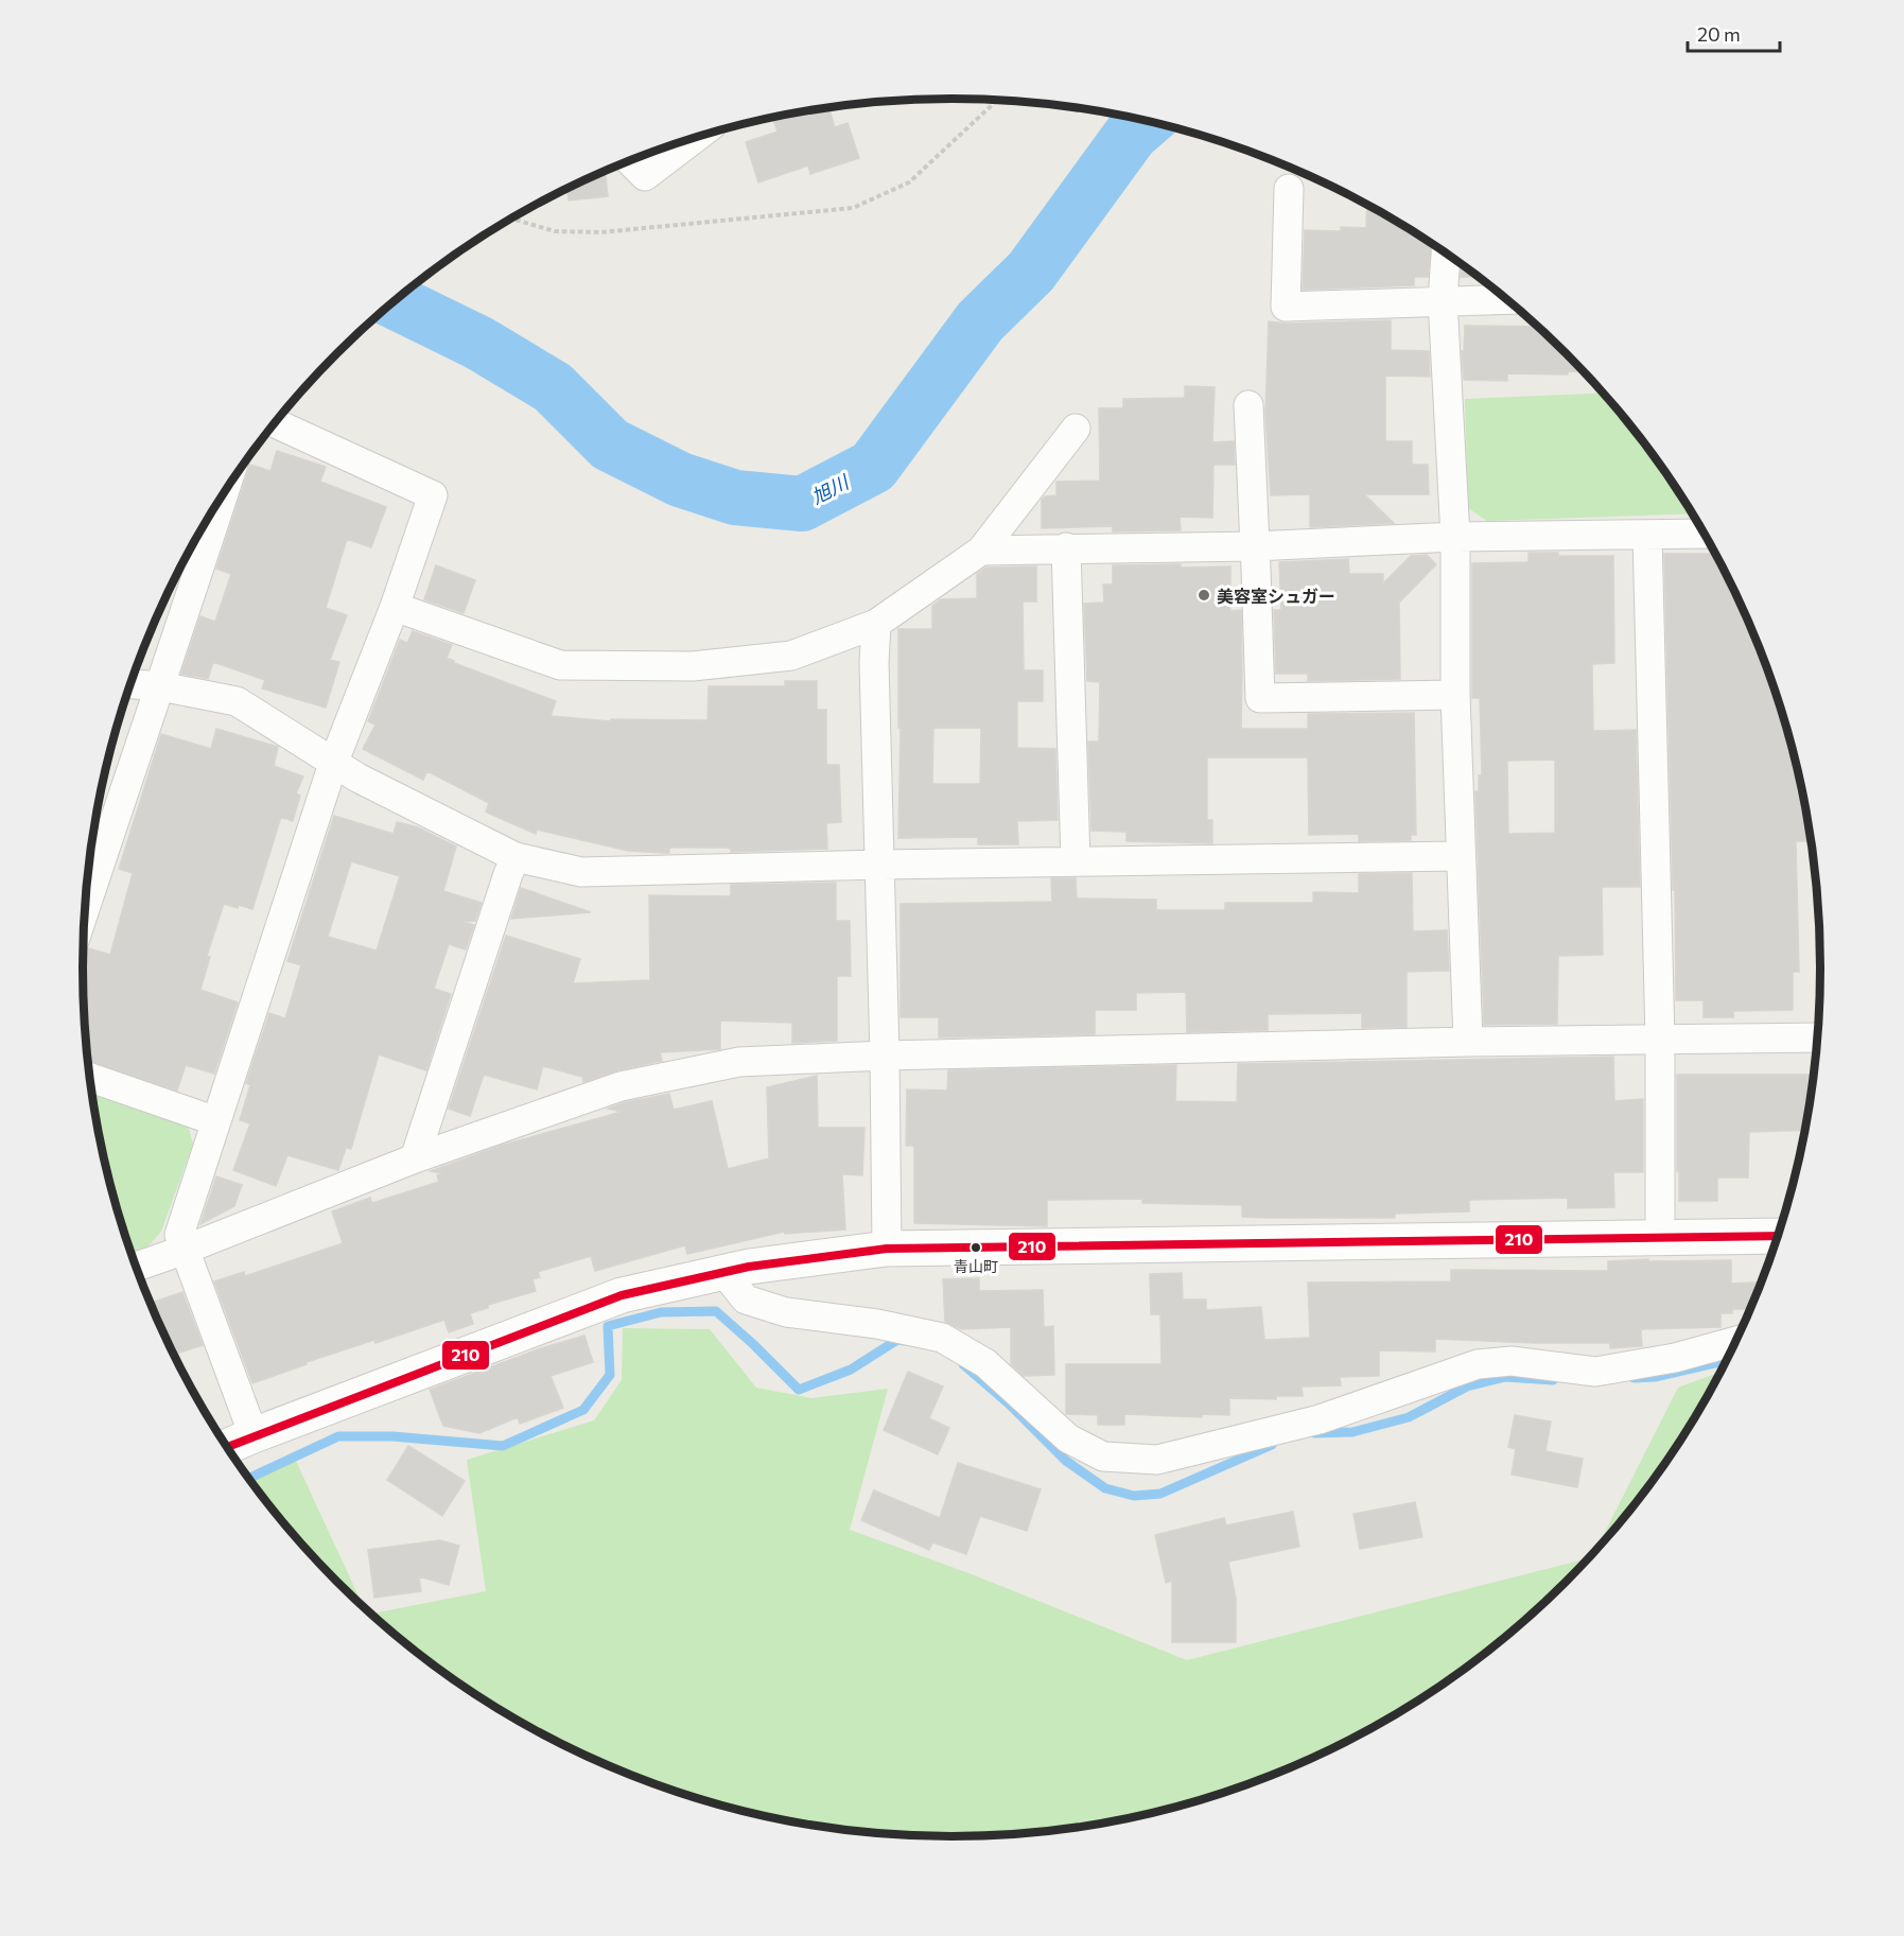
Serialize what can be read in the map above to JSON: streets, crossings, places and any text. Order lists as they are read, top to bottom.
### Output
{
  "water": ["旭川"],
  "places": ["美容室シュガー", "青山町"],
  "lines": ["transit line 210"],
  "scale_bar": "20 m"
}
